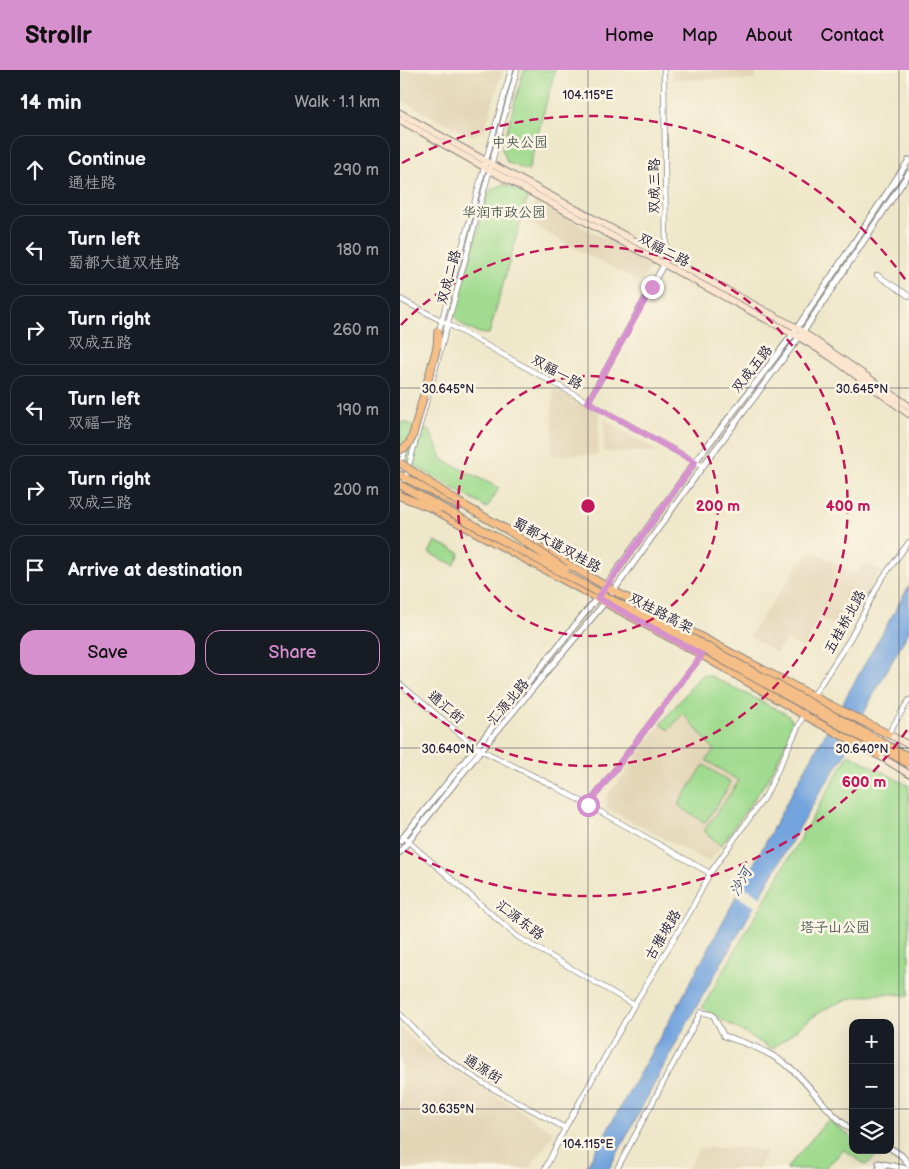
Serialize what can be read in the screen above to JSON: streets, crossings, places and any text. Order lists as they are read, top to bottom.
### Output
{
  "streets": {
    "main road": ["双福二路", "蜀都大道双桂路", "双桂路高架"],
    "street": [
      "双成三路",
      "双成二路",
      "双成五路",
      "双福一路",
      "五桂桥北路",
      "汇源北路",
      "通汇街",
      "汇源东路",
      "古雅坡路",
      "通源街"
    ]
  },
  "crossings": [
    ["双成三路", "双福二路"],
    ["双成三路", "双福一路"],
    ["双福二路", "双成二路"],
    ["双福二路", "双成五路"],
    ["双成二路", "双福一路"],
    ["双成二路", "蜀都大道双桂路"],
    ["双成二路", "双桂路高架"],
    ["双成五路", "双福一路"],
    ["双成五路", "蜀都大道双桂路"],
    ["双成五路", "汇源北路"],
    ["蜀都大道双桂路", "双桂路高架"],
    ["蜀都大道双桂路", "五桂桥北路"],
    ["蜀都大道双桂路", "汇源北路"],
    ["蜀都大道双桂路", "古雅坡路"],
    ["五桂桥北路", "古雅坡路"],
    ["汇源北路", "通汇街"],
    ["汇源北路", "汇源东路"],
    ["通汇街", "古雅坡路"],
    ["汇源东路", "古雅坡路"],
    ["古雅坡路", "通源街"]
  ],
  "water": ["沙河"],
  "parks": ["中央公园", "华润市政公园", "塔子山公园"],
  "page": {
    "header": "Strollr",
    "nav": [
      "Home",
      "Map",
      "About",
      "Contact"
    ],
    "heading": ["14 min", "Walk · 1.1 km"],
    "list": [
      ["Continue", "通桂路", "290 m"],
      ["Turn left", "蜀都大道双桂路", "180 m"],
      ["Turn right", "双成五路", "260 m"],
      ["Turn left", "双福一路", "190 m"],
      ["Turn right", "双成三路", "200 m"],
      "Arrive at destination"
    ],
    "buttons": ["Save", "Share"],
    "map_buttons": ["+", "−"]
  },
  "coordinates": [
    "104.115°E",
    "30.645°N",
    "30.640°N",
    "30.635°N"
  ],
  "rings": ["200 m", "400 m", "600 m"]
}
